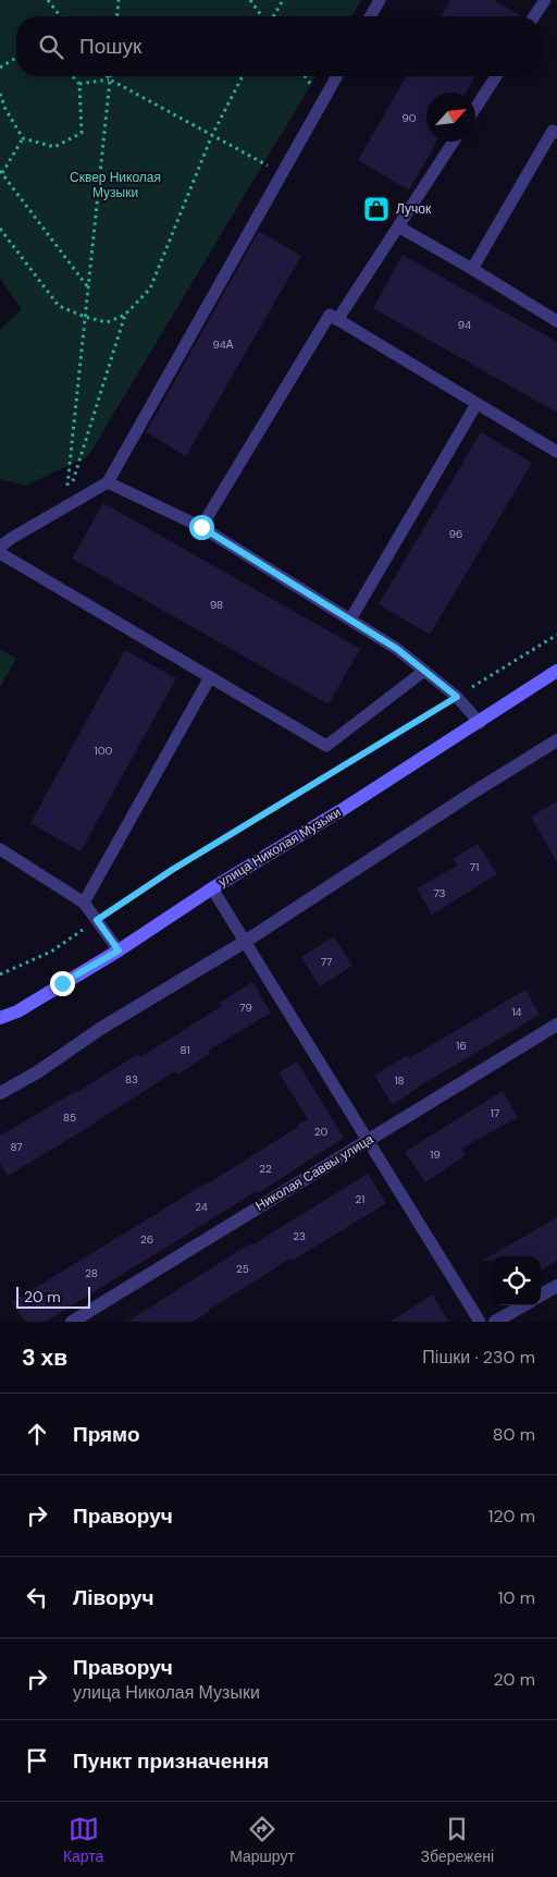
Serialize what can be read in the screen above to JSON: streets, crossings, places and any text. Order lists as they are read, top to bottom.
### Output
{
  "streets": {
    "main road": ["улица Николая Музыки"],
    "street": ["Николая Саввы улица"]
  },
  "parks": ["Сквер Николая Музыки"],
  "places": {
    "shop": ["Лучок"]
  },
  "house_numbers": [
    "90",
    "94",
    "94А",
    "96",
    "98",
    "100",
    "71",
    "73",
    "77",
    "79",
    "14",
    "16",
    "81",
    "83",
    "18",
    "17",
    "85",
    "20",
    "87",
    "19",
    "22",
    "21",
    "24",
    "23",
    "26",
    "25",
    "28"
  ],
  "scale_bar": "20 m",
  "north": "top right",
  "page": {
    "search": "Пошук",
    "scale": "20 m",
    "heading": ["3 хв", "Пішки · 230 m"],
    "list": [
      ["Прямо", "80 m"],
      ["Праворуч", "120 m"],
      ["Ліворуч", "10 m"],
      ["Праворуч", "улица Николая Музыки", "20 m"],
      "Пункт призначення"
    ],
    "nav": ["Карта", "Маршрут", "Збережені"]
  }
}
